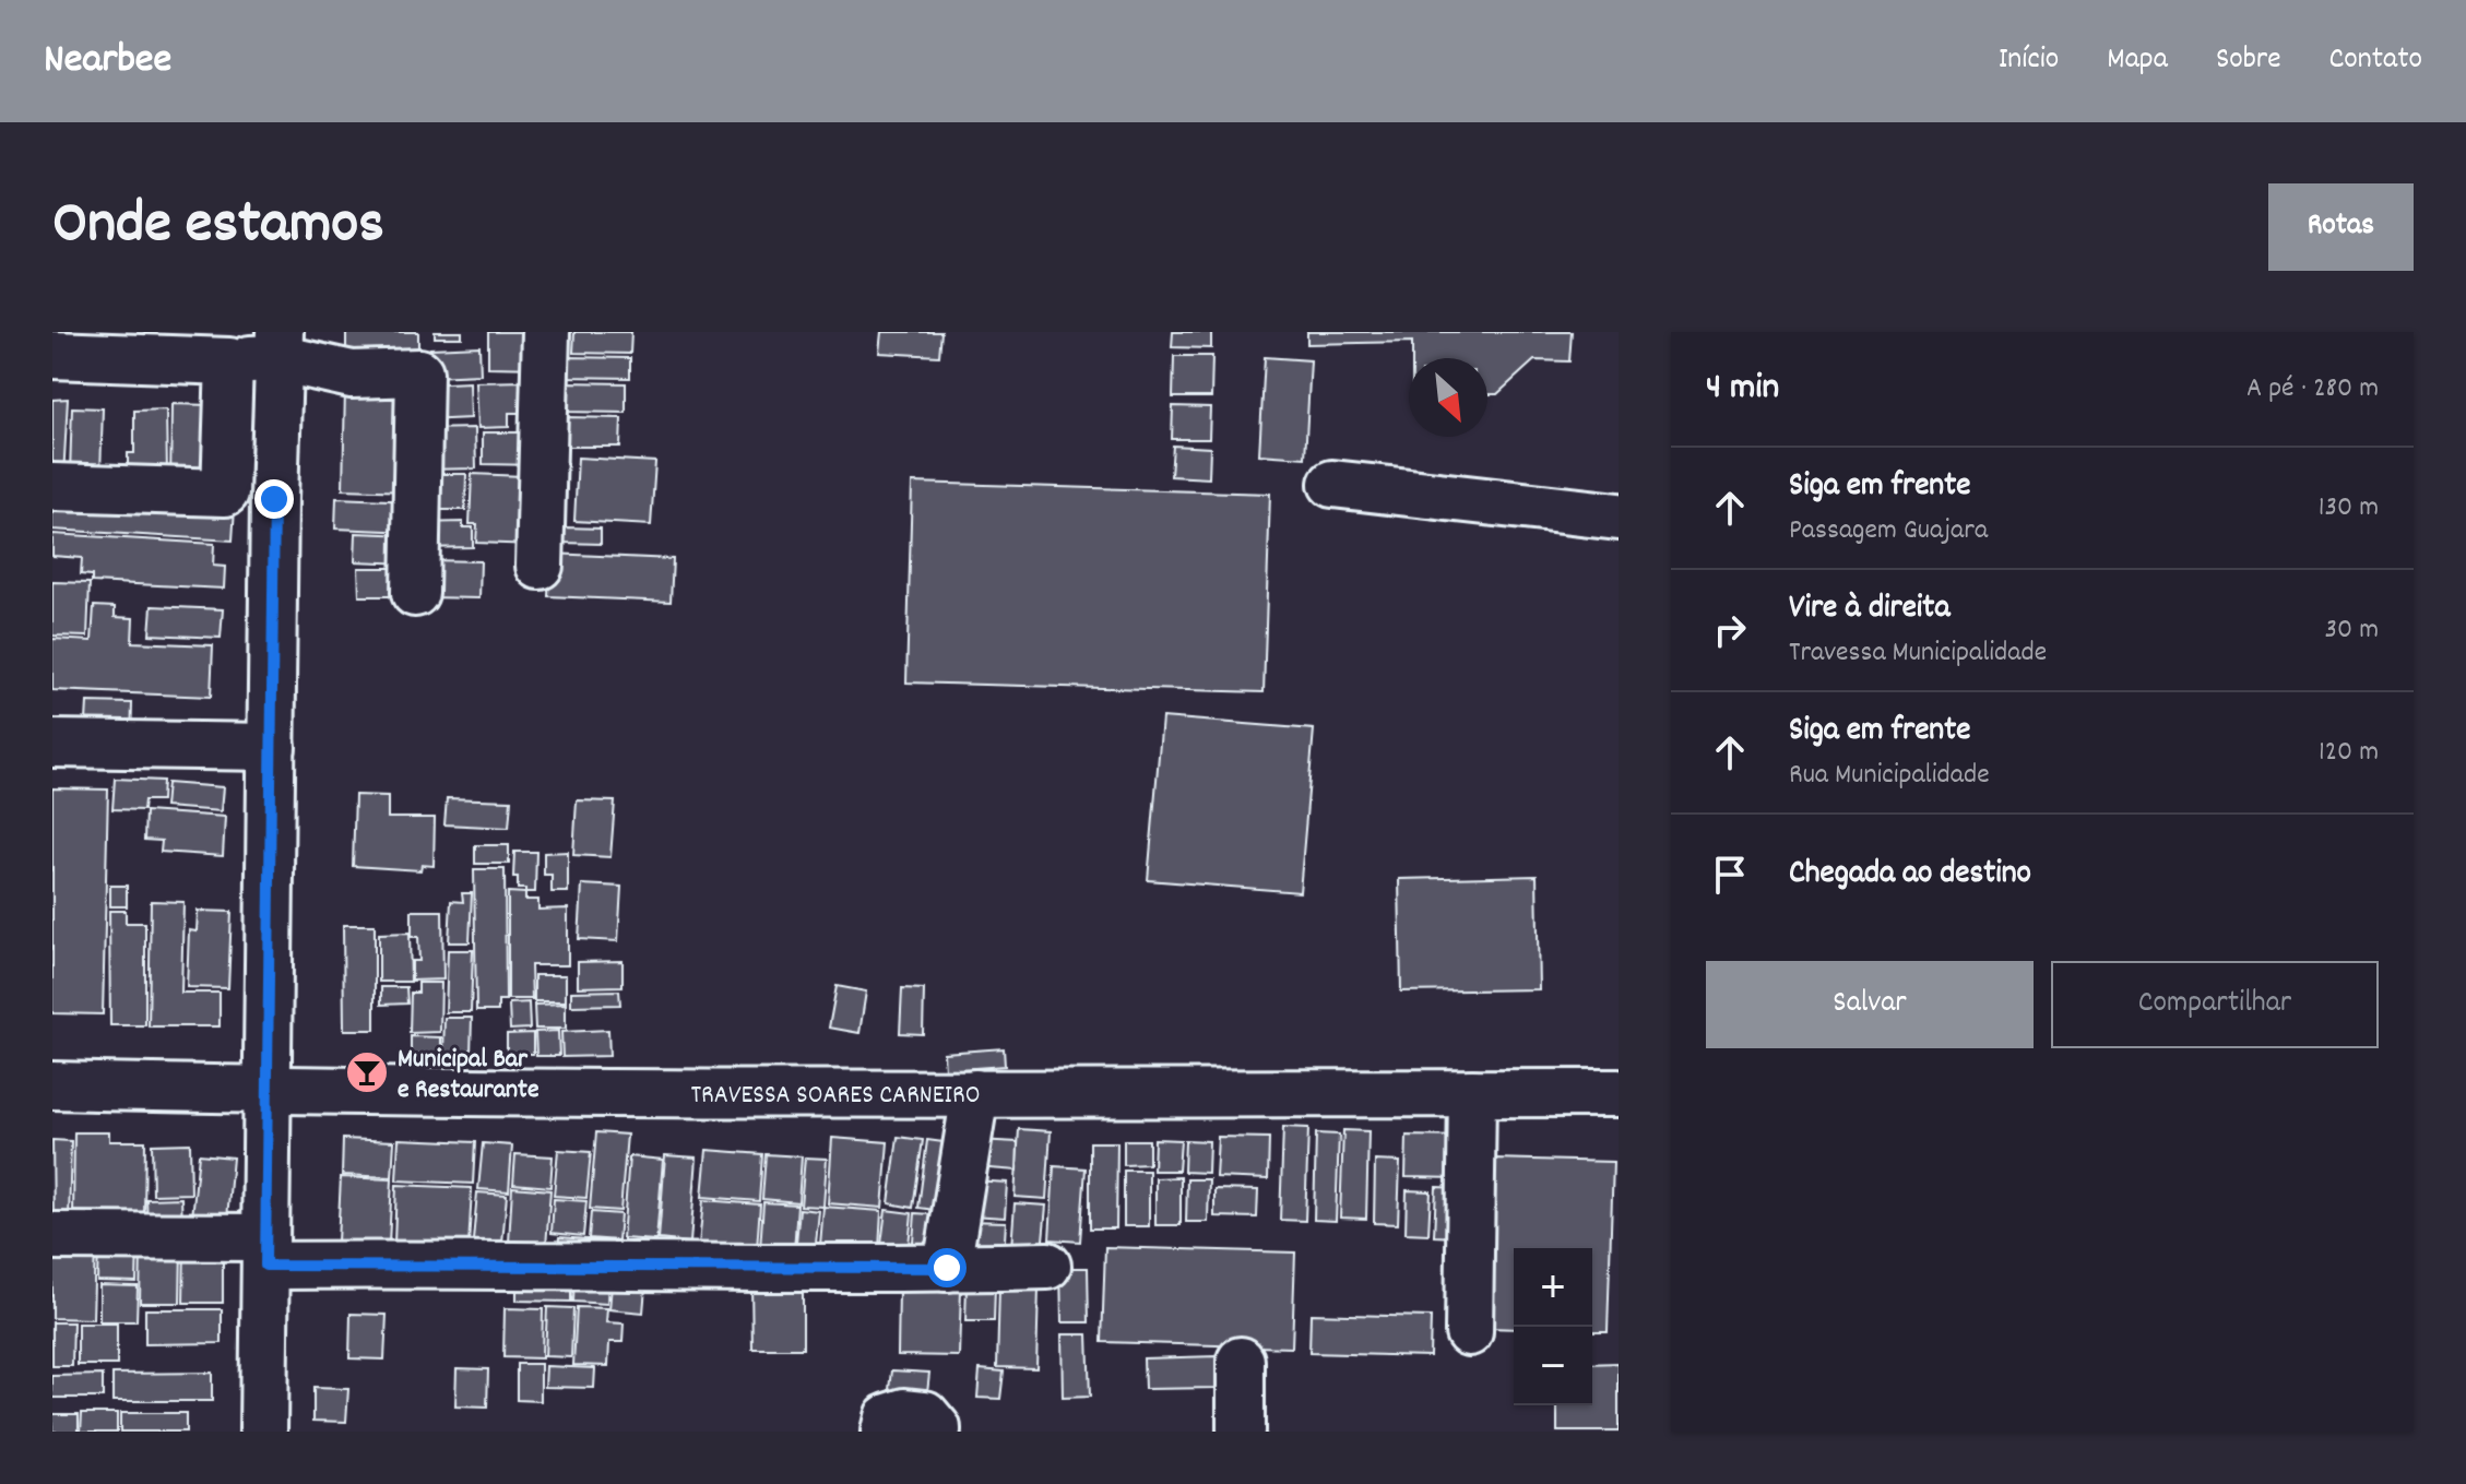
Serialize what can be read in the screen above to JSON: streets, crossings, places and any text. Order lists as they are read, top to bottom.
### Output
{
  "streets": {
    "street": ["TRAVESSA SOARES CARNEIRO"]
  },
  "places": {
    "bar": ["Municipal Bar e Restaurante"]
  },
  "north": "bottom right",
  "page": {
    "header": "Nearbee",
    "nav": [
      "Início",
      "Mapa",
      "Sobre",
      "Contato"
    ],
    "title": "Onde estamos",
    "buttons": [
      "Rotas",
      ["Salvar", "Compartilhar"]
    ],
    "heading": ["4 min", "A pé · 280 m"],
    "list": [
      ["Siga em frente", "Passagem Guajara", "130 m"],
      ["Vire à direita", "Travessa Municipalidade", "30 m"],
      ["Siga em frente", "Rua Municipalidade", "120 m"],
      "Chegada ao destino"
    ],
    "map_buttons": ["+", "−"]
  }
}
